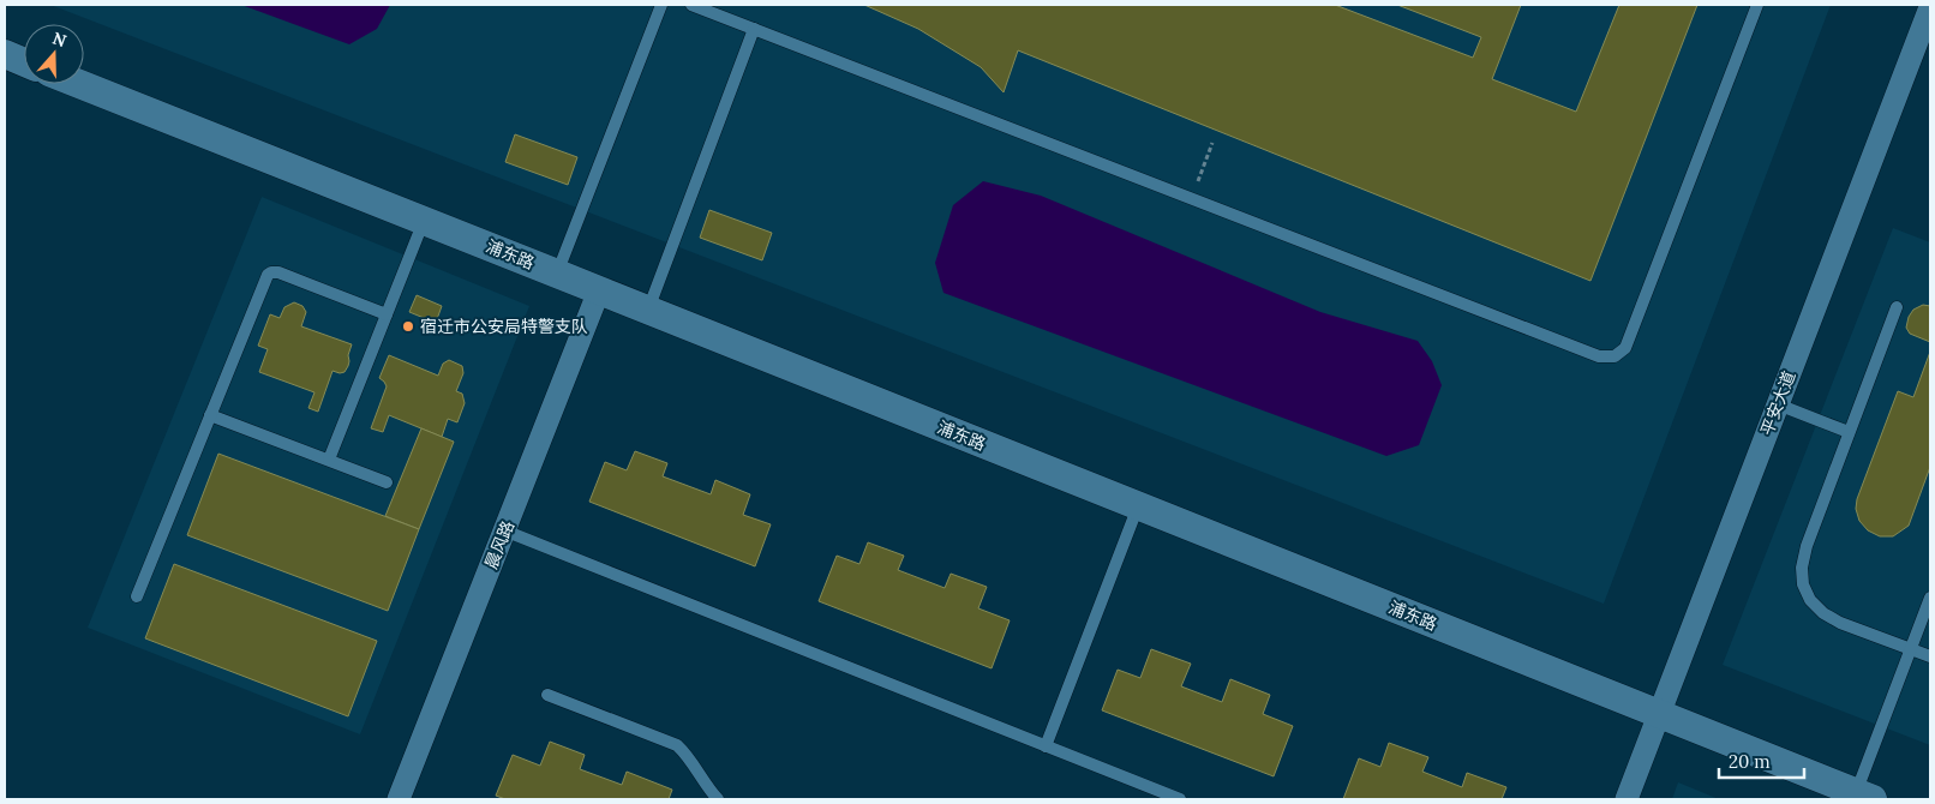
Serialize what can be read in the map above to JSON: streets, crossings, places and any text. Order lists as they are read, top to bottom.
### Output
{
  "streets": {
    "street": ["浦东路", "平安大道", "晨风路"]
  },
  "crossings": [
    ["浦东路", "平安大道"],
    ["浦东路", "晨风路"]
  ],
  "places": ["宿迁市公安局特警支队"],
  "scale_bar": "20 m",
  "north": "top"
}
